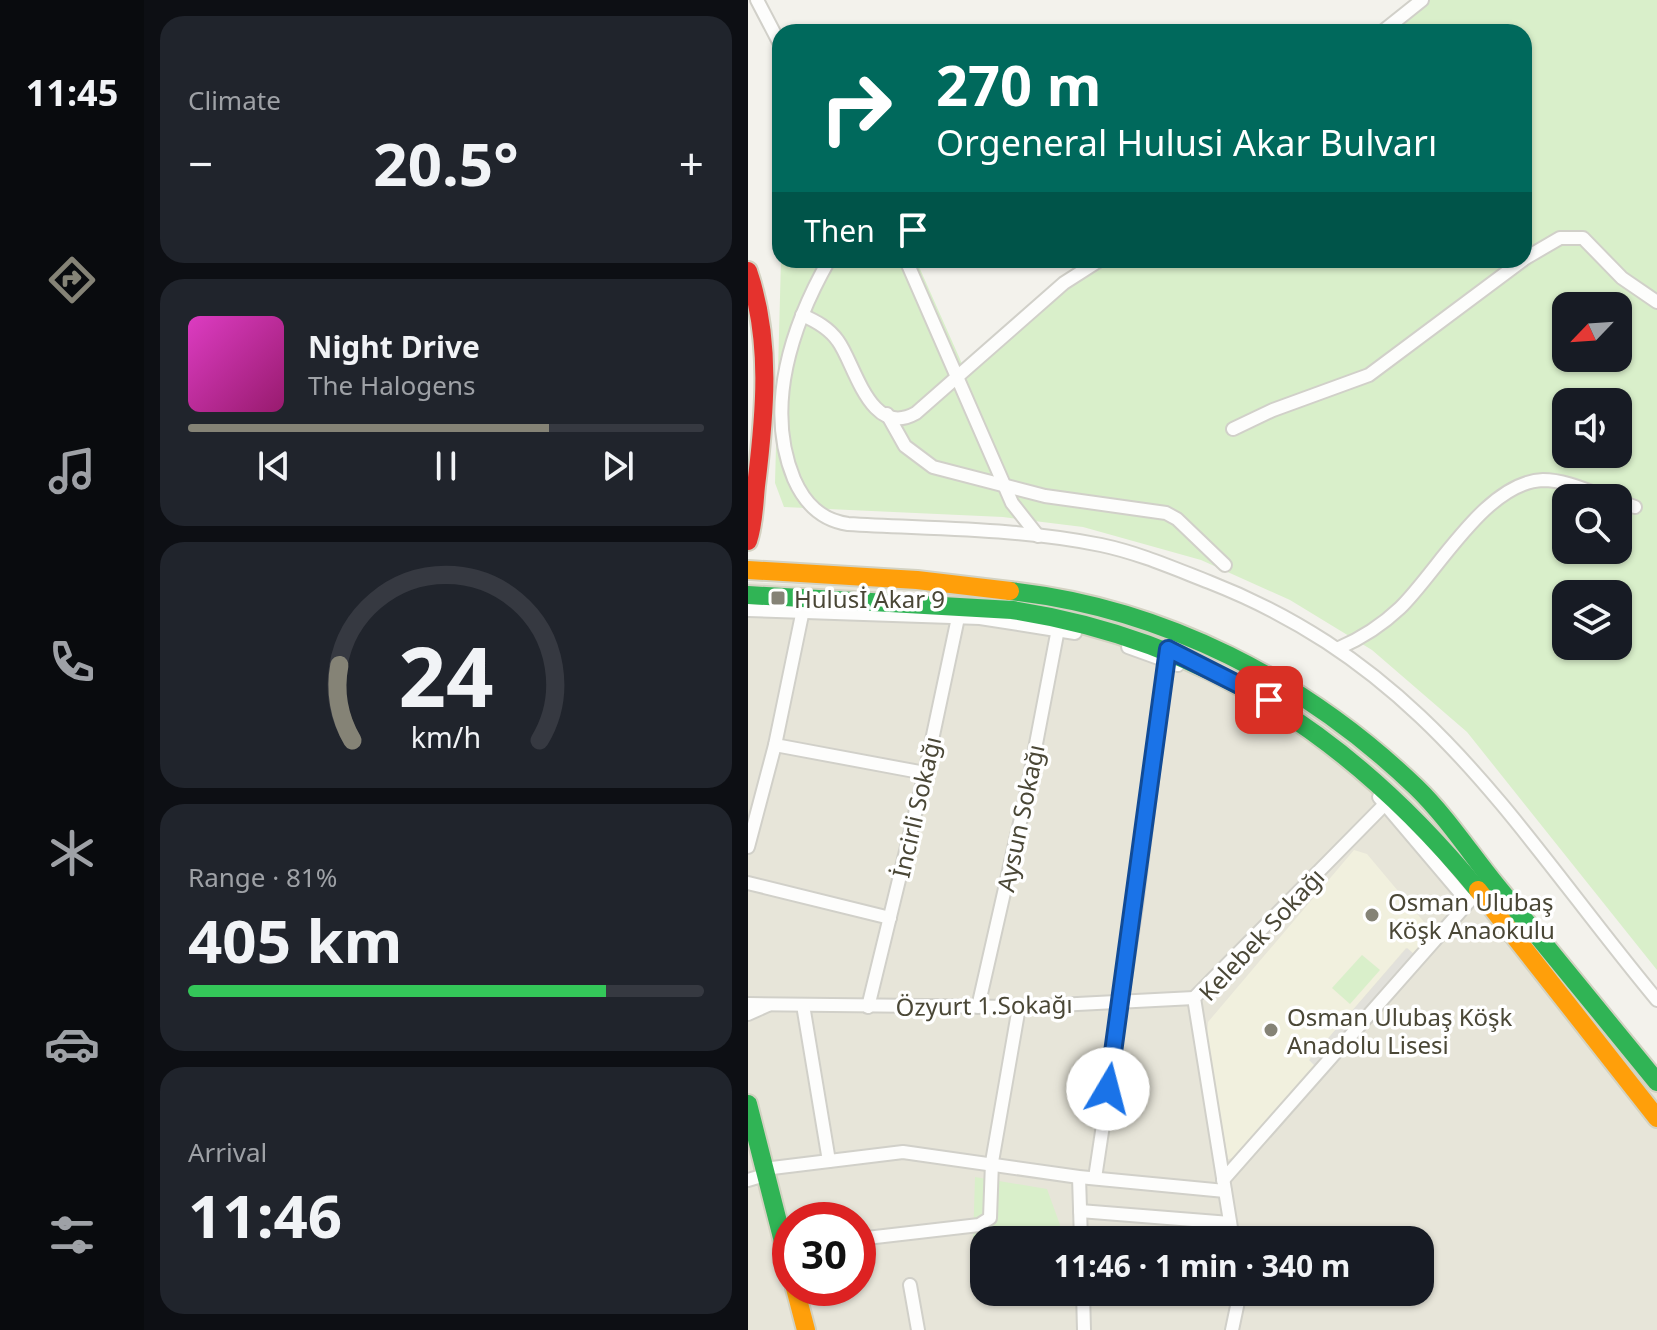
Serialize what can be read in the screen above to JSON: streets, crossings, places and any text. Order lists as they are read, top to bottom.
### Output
{
  "streets": {
    "street": [
      "İncirli Sokağı",
      "Aysun Sokağı",
      "Kelebek Sokağı",
      "Özyurt 1.Sokağı"
    ]
  },
  "crossings": [
    ["İncirli Sokağı", "Özyurt 1.Sokağı"],
    ["Aysun Sokağı", "Özyurt 1.Sokağı"],
    ["Kelebek Sokağı", "Özyurt 1.Sokağı"]
  ],
  "places": {
    "transit": ["Hulusİ Akar 9"],
    "other": ["Osman Ulubaş Köşk Anaokulu", "Osman Ulubaş Köşk Anadolu Lisesi"]
  },
  "north": "bottom left",
  "page": {
    "tabs": "11:45",
    "tile": [
      "Climate",
      ["Range · 81%", "405 km"],
      ["Arrival", "11:46"]
    ],
    "turn": ["270 m", "Orgeneral Hulusi Akar Bulvarı"],
    "heat": ["−", "20.5°", "+"],
    "then": "Then",
    "song": ["Night Drive", "The Halogens"],
    "limit": "30",
    "trip": "11:46 · 1 min · 340 m",
    "gauge": ["24", "km/h"]
  }
}
